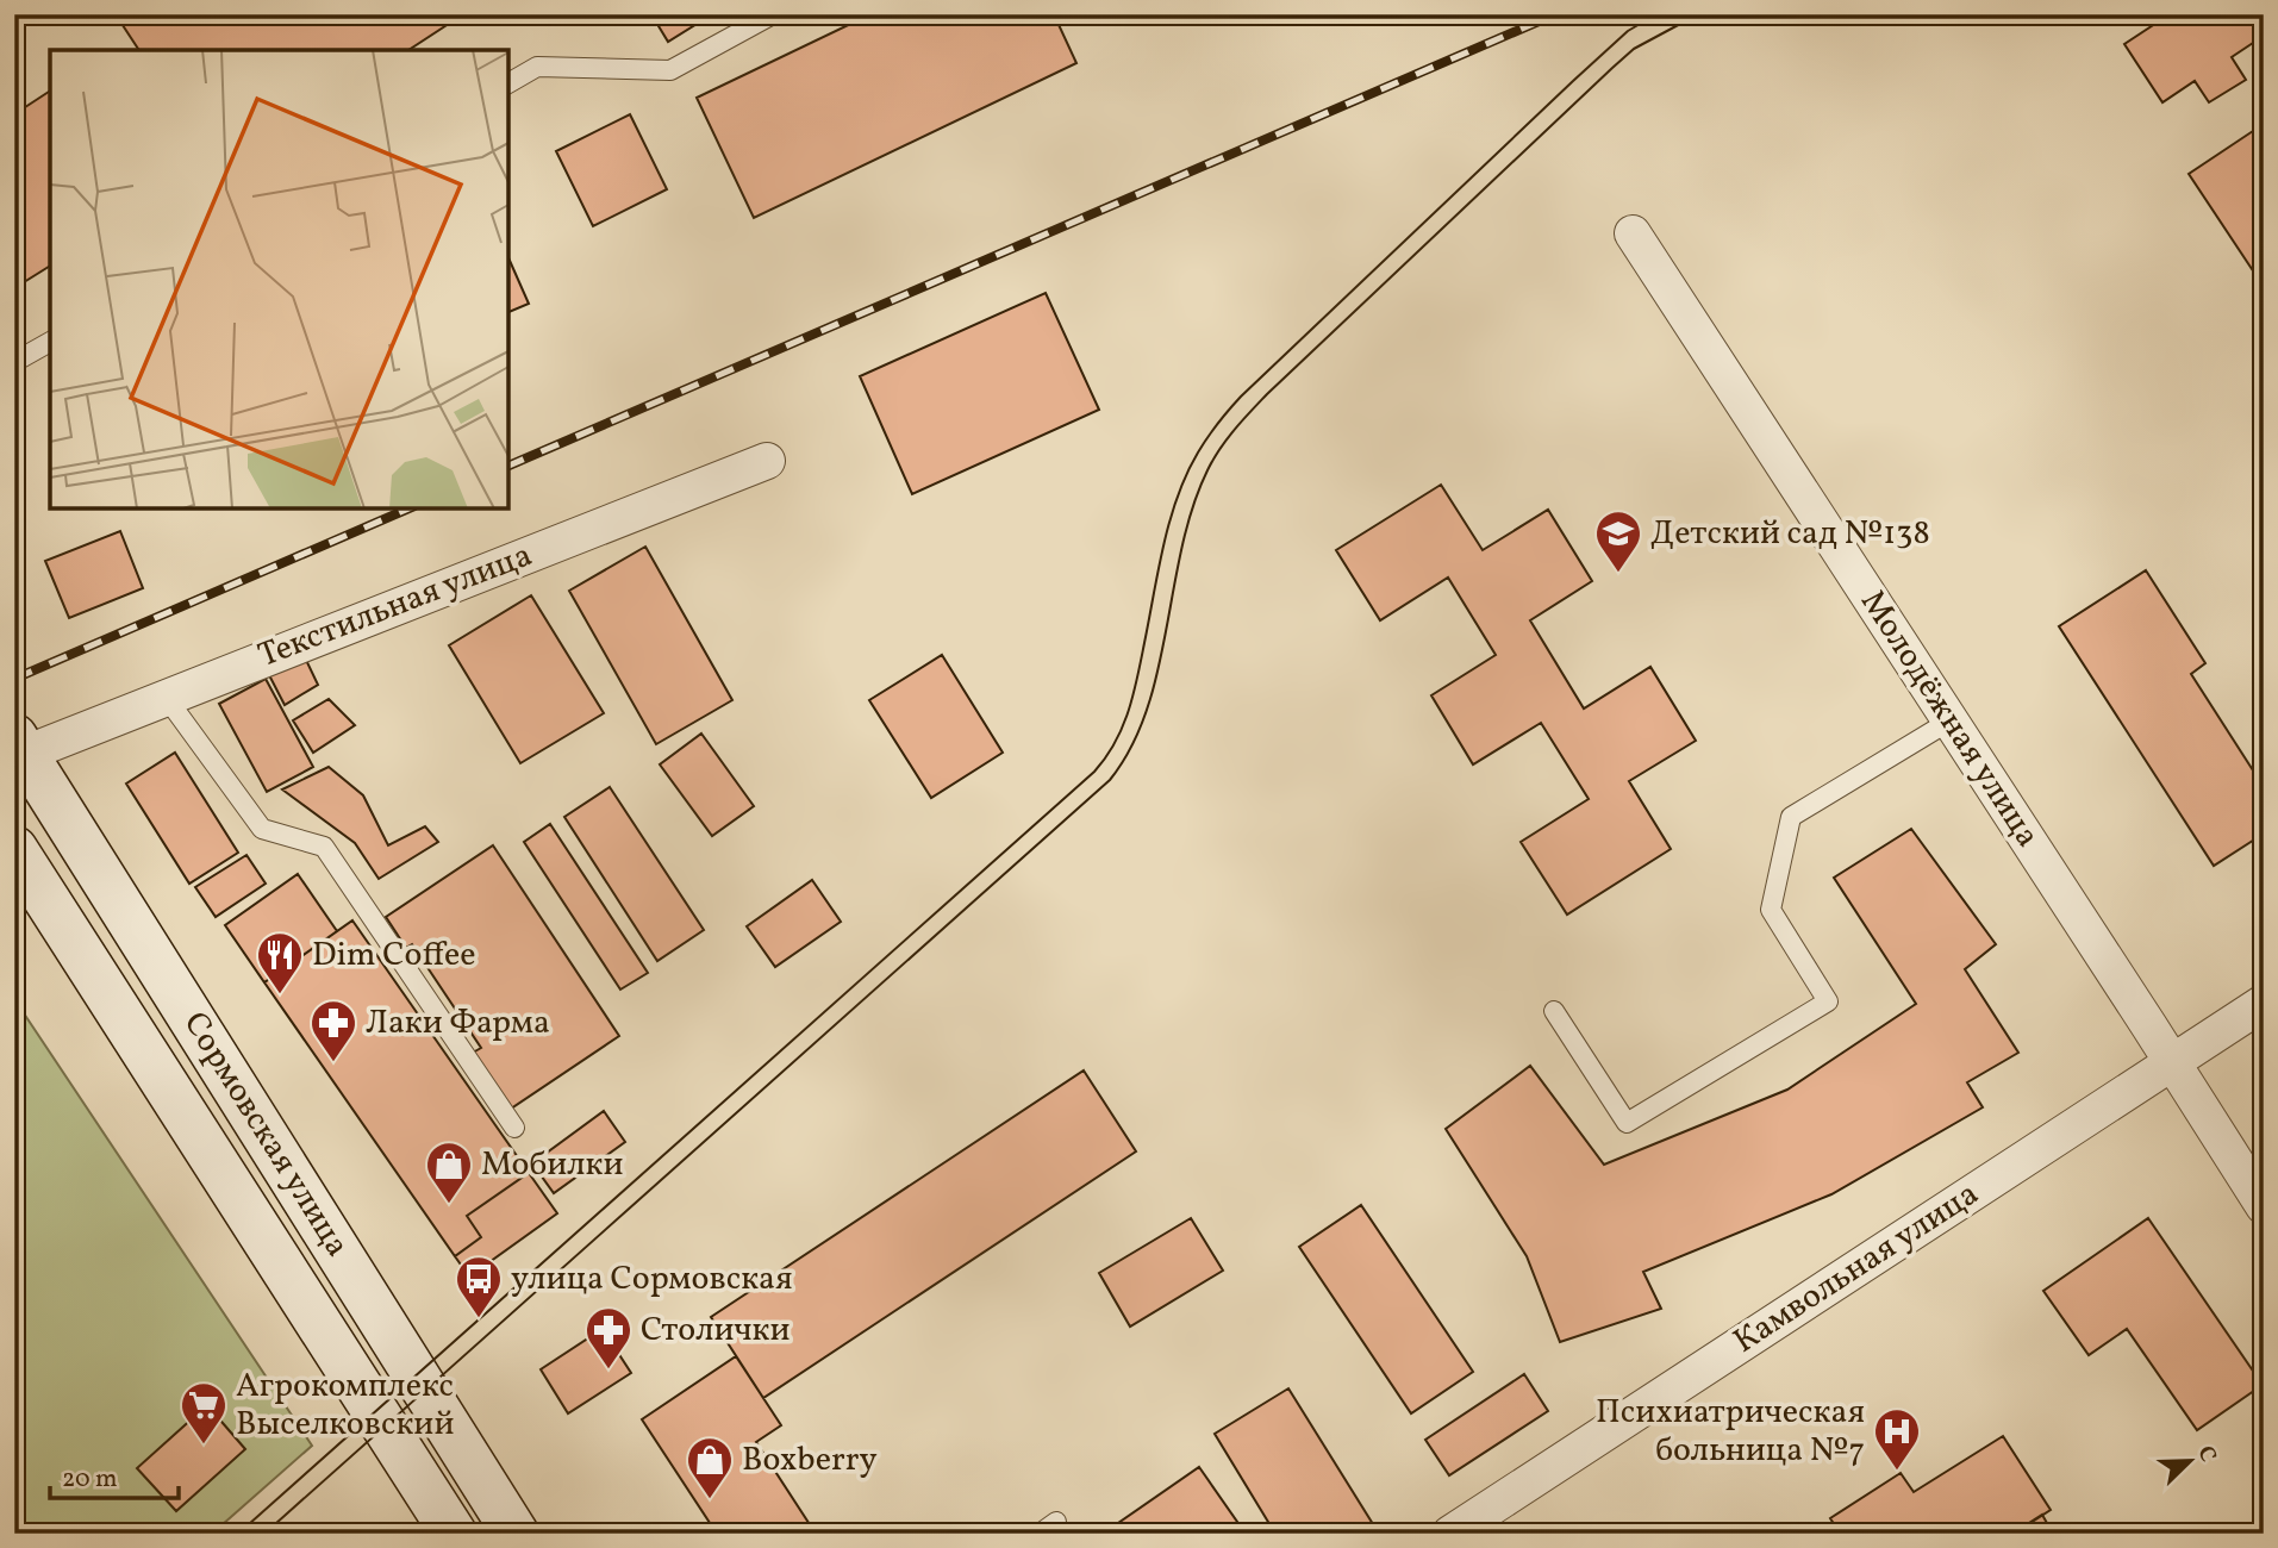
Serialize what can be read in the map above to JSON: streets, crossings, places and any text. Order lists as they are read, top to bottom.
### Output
{
  "streets": {
    "main road": ["Сормовская улица"],
    "street": ["Текстильная улица", "Молодёжная улица", "Камвольная улица"]
  },
  "crossings": [
    ["Текстильная улица", "Сормовская улица"],
    ["Молодёжная улица", "Камвольная улица"]
  ],
  "places": {
    "school or university": ["Детский сад №138"],
    "restaurant": ["Dim Coffee"],
    "pharmacy": ["Лаки Фарма", "Столички"],
    "shop": ["Мобилки", "Boxberry"],
    "bus stop": ["улица Сормовская"],
    "supermarket": ["Агрокомплекс Выселковский"],
    "hospital": ["Психиатрическая больница №7"]
  },
  "scale_bar": "20 m",
  "north": "top right"
}
